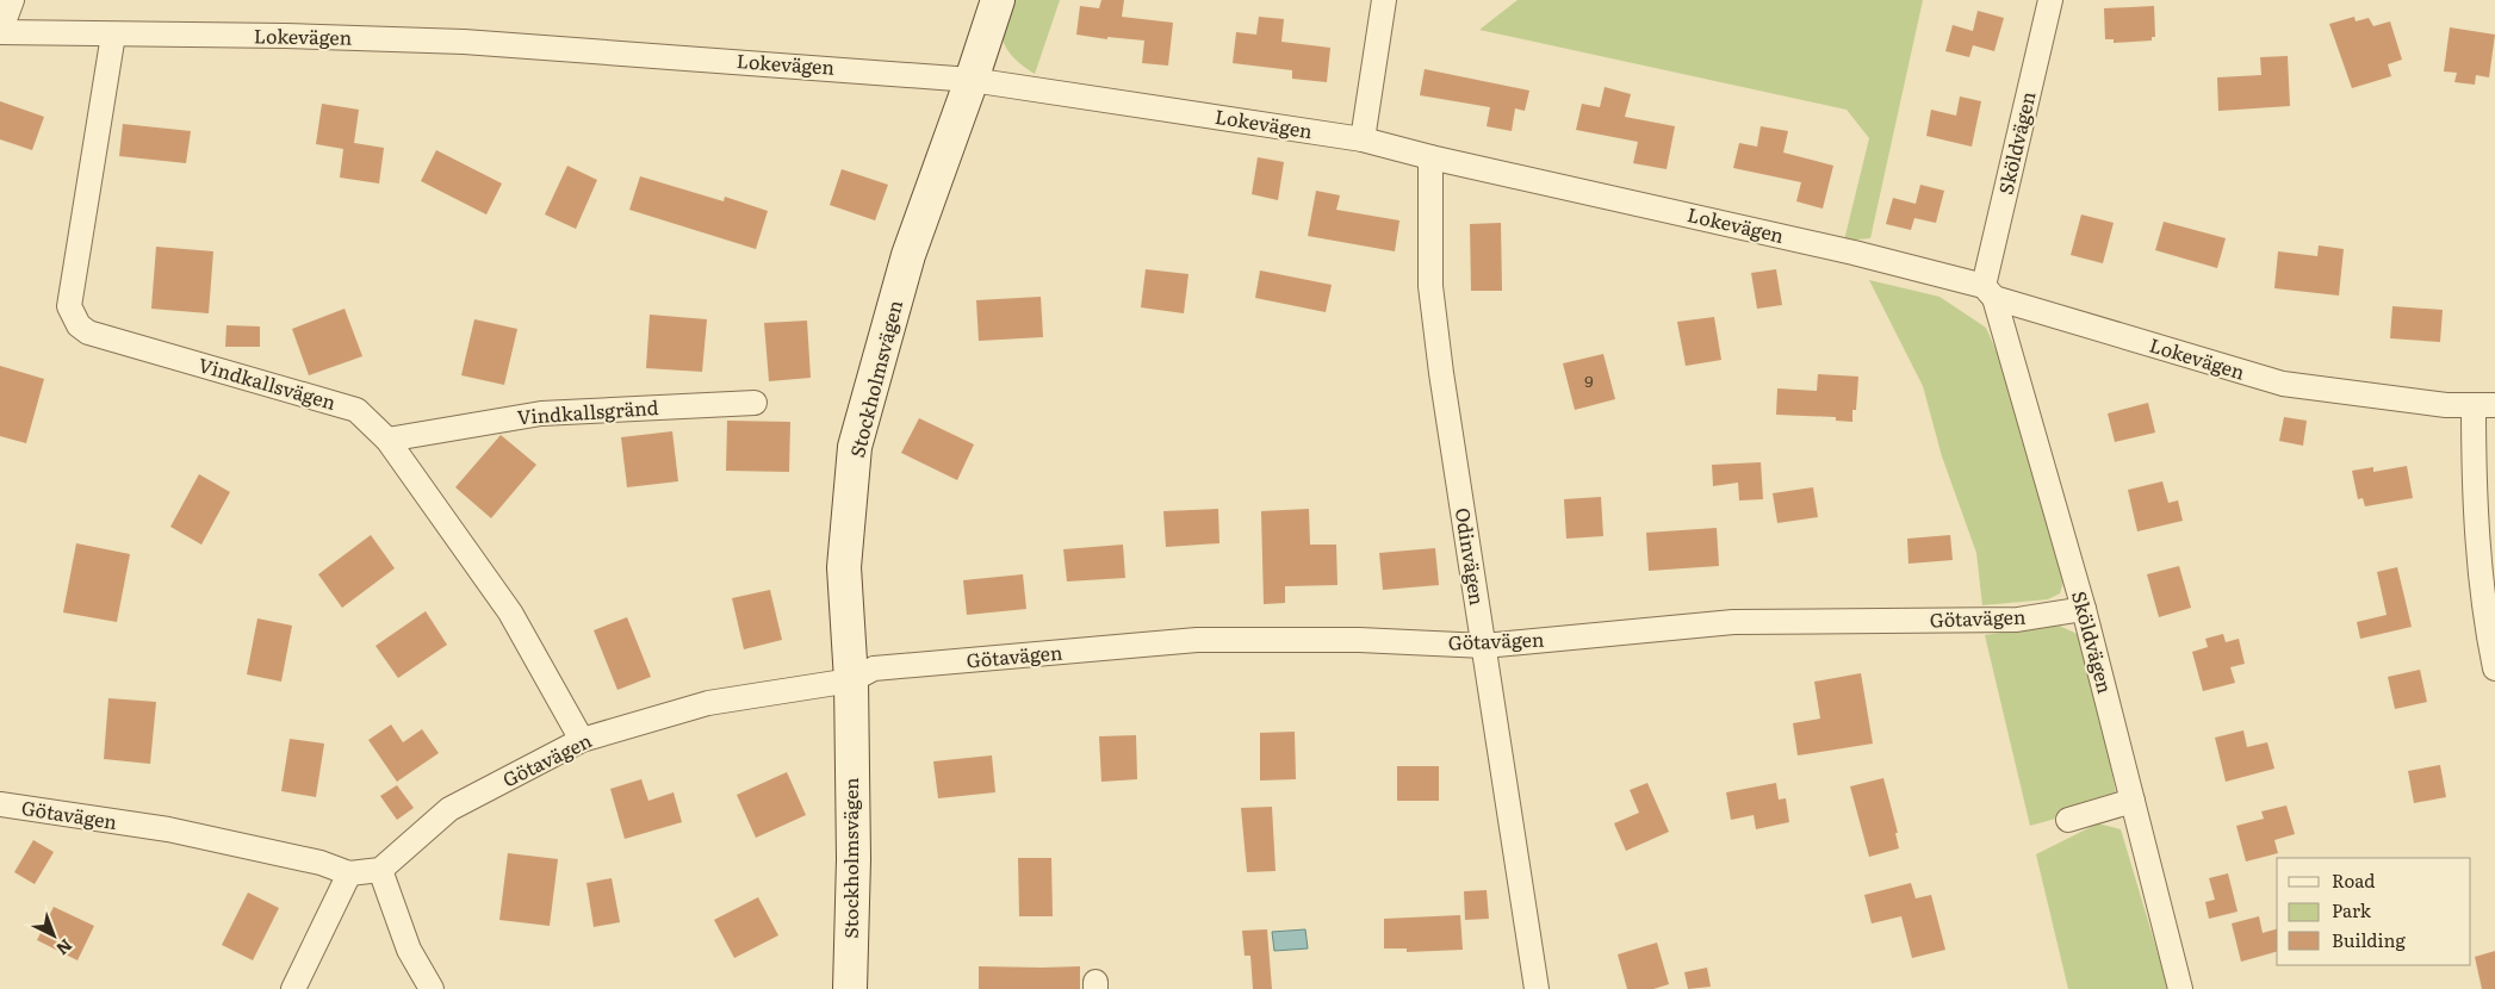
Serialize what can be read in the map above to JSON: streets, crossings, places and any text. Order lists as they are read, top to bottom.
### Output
{
  "streets": {
    "street": [
      "Lokevägen",
      "Sköldvägen",
      "Stockholmsvägen",
      "Vindkallsvägen",
      "Vindkallsgränd",
      "Odinvägen",
      "Götavägen"
    ]
  },
  "crossings": [
    ["Lokevägen", "Sköldvägen"],
    ["Lokevägen", "Stockholmsvägen"],
    ["Lokevägen", "Vindkallsvägen"],
    ["Lokevägen", "Odinvägen"],
    ["Sköldvägen", "Götavägen"],
    ["Stockholmsvägen", "Götavägen"],
    ["Vindkallsvägen", "Vindkallsgränd"],
    ["Vindkallsvägen", "Götavägen"],
    ["Odinvägen", "Götavägen"]
  ],
  "house_numbers": ["9"],
  "legend": ["Road", "Park", "Building"],
  "north": "bottom right"
}
